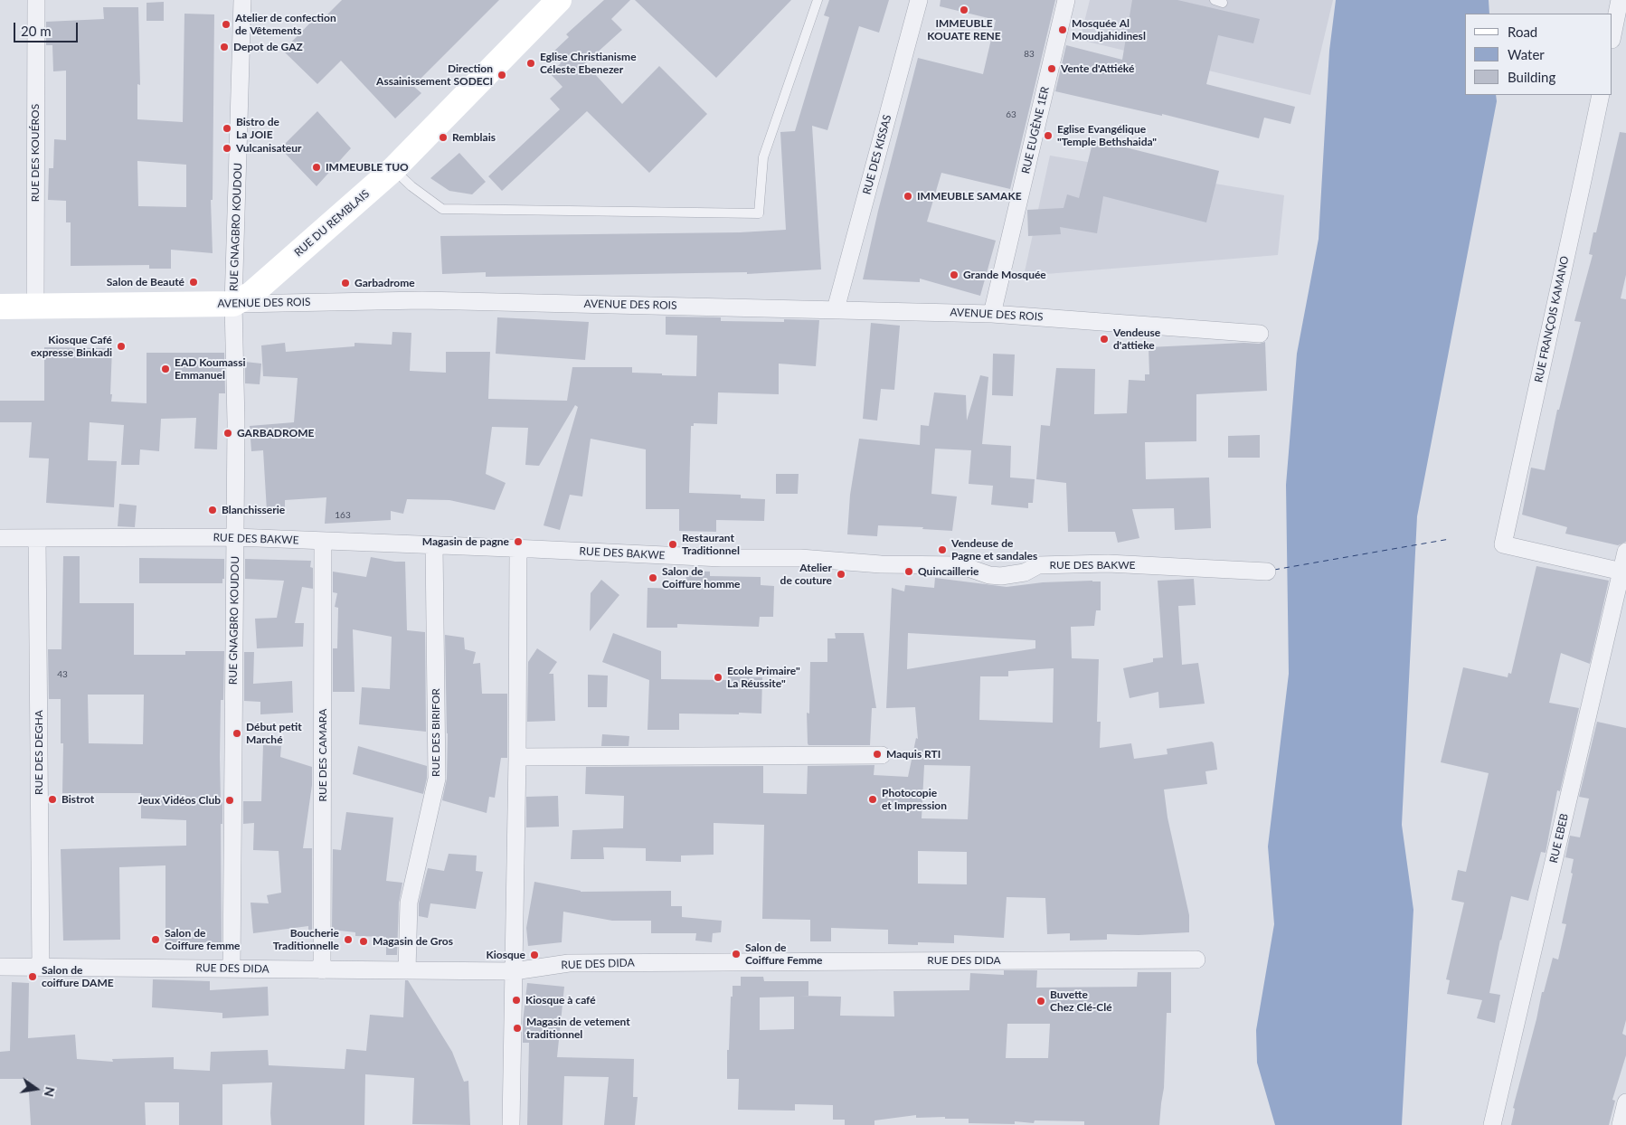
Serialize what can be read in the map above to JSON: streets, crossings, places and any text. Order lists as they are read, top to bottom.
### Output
{
  "streets": {
    "street": [
      "RUE EUGÈNE 1ER",
      "RUE DES KOUÉROS",
      "RUE DES KISSAS",
      "RUE DU REMBLAIS",
      "RUE GNAGBRO KOUDOU",
      "AVENUE DES ROIS",
      "RUE FRANÇOIS KAMANO",
      "RUE DES BAKWE",
      "RUE DES BIRIFOR",
      "RUE DES DEGHA",
      "RUE DES CAMARA",
      "RUE EBEB",
      "RUE DES DIDA"
    ]
  },
  "crossings": [
    ["RUE EUGÈNE 1ER", "AVENUE DES ROIS"],
    ["RUE DES KOUÉROS", "AVENUE DES ROIS"],
    ["RUE DES KISSAS", "AVENUE DES ROIS"],
    ["RUE DU REMBLAIS", "RUE GNAGBRO KOUDOU"],
    ["RUE DU REMBLAIS", "AVENUE DES ROIS"],
    ["RUE GNAGBRO KOUDOU", "AVENUE DES ROIS"],
    ["RUE GNAGBRO KOUDOU", "RUE DES BAKWE"],
    ["RUE GNAGBRO KOUDOU", "RUE DES DIDA"],
    ["RUE FRANÇOIS KAMANO", "RUE EBEB"],
    ["RUE DES BAKWE", "RUE DES BIRIFOR"],
    ["RUE DES BAKWE", "RUE DES DEGHA"],
    ["RUE DES BAKWE", "RUE DES CAMARA"],
    ["RUE DES BIRIFOR", "RUE DES DIDA"],
    ["RUE DES DEGHA", "RUE DES DIDA"],
    ["RUE DES CAMARA", "RUE DES DIDA"]
  ],
  "places": [
    "IMMEUBLE KOUATE RENE",
    "Atelier de confection de Vêtements",
    "Mosquée Al Moudjahidinesl",
    "Depot de GAZ",
    "Eglise Christianisme Céleste Ebenezer",
    "Vente d'Attiéké",
    "Direction Assainissement SODECI",
    "Bistro de La JOIE",
    "Eglise Evangélique \"Temple Bethshaida\"",
    "Remblais",
    "Vulcanisateur",
    "IMMEUBLE TUO",
    "IMMEUBLE SAMAKE",
    "Grande Mosquée",
    "Salon de Beauté",
    "Garbadrome",
    "Vendeuse d'attieke",
    "Kiosque Café expresse Binkadi",
    "EAD Koumassi Emmanuel",
    "GARBADROME",
    "Blanchisserie",
    "Magasin de pagne",
    "Restaurant Traditionnel",
    "Vendeuse de Pagne et sandales",
    "Quincaillerie",
    "Atelier de couture",
    "Salon de Coiffure homme",
    "Ecole Primaire\" La Réussite\"",
    "Début petit Marché",
    "Maquis RTI",
    "Bistrot",
    "Photocopie et Impression",
    "Jeux Vidéos Club",
    "Salon de Coiffure femme",
    "Boucherie Traditionnelle",
    "Magasin de Gros",
    "Salon de Coiffure Femme",
    "Kiosque",
    "Salon de coiffure DAME",
    "Kiosque à café",
    "Buvette Chez Clé-Clé",
    "Magasin de vetement traditionnel"
  ],
  "house_numbers": [
    "83",
    "63",
    "163",
    "43"
  ],
  "legend": ["Road", "Water", "Building"],
  "scale_bar": "20 m",
  "north": "right"
}
